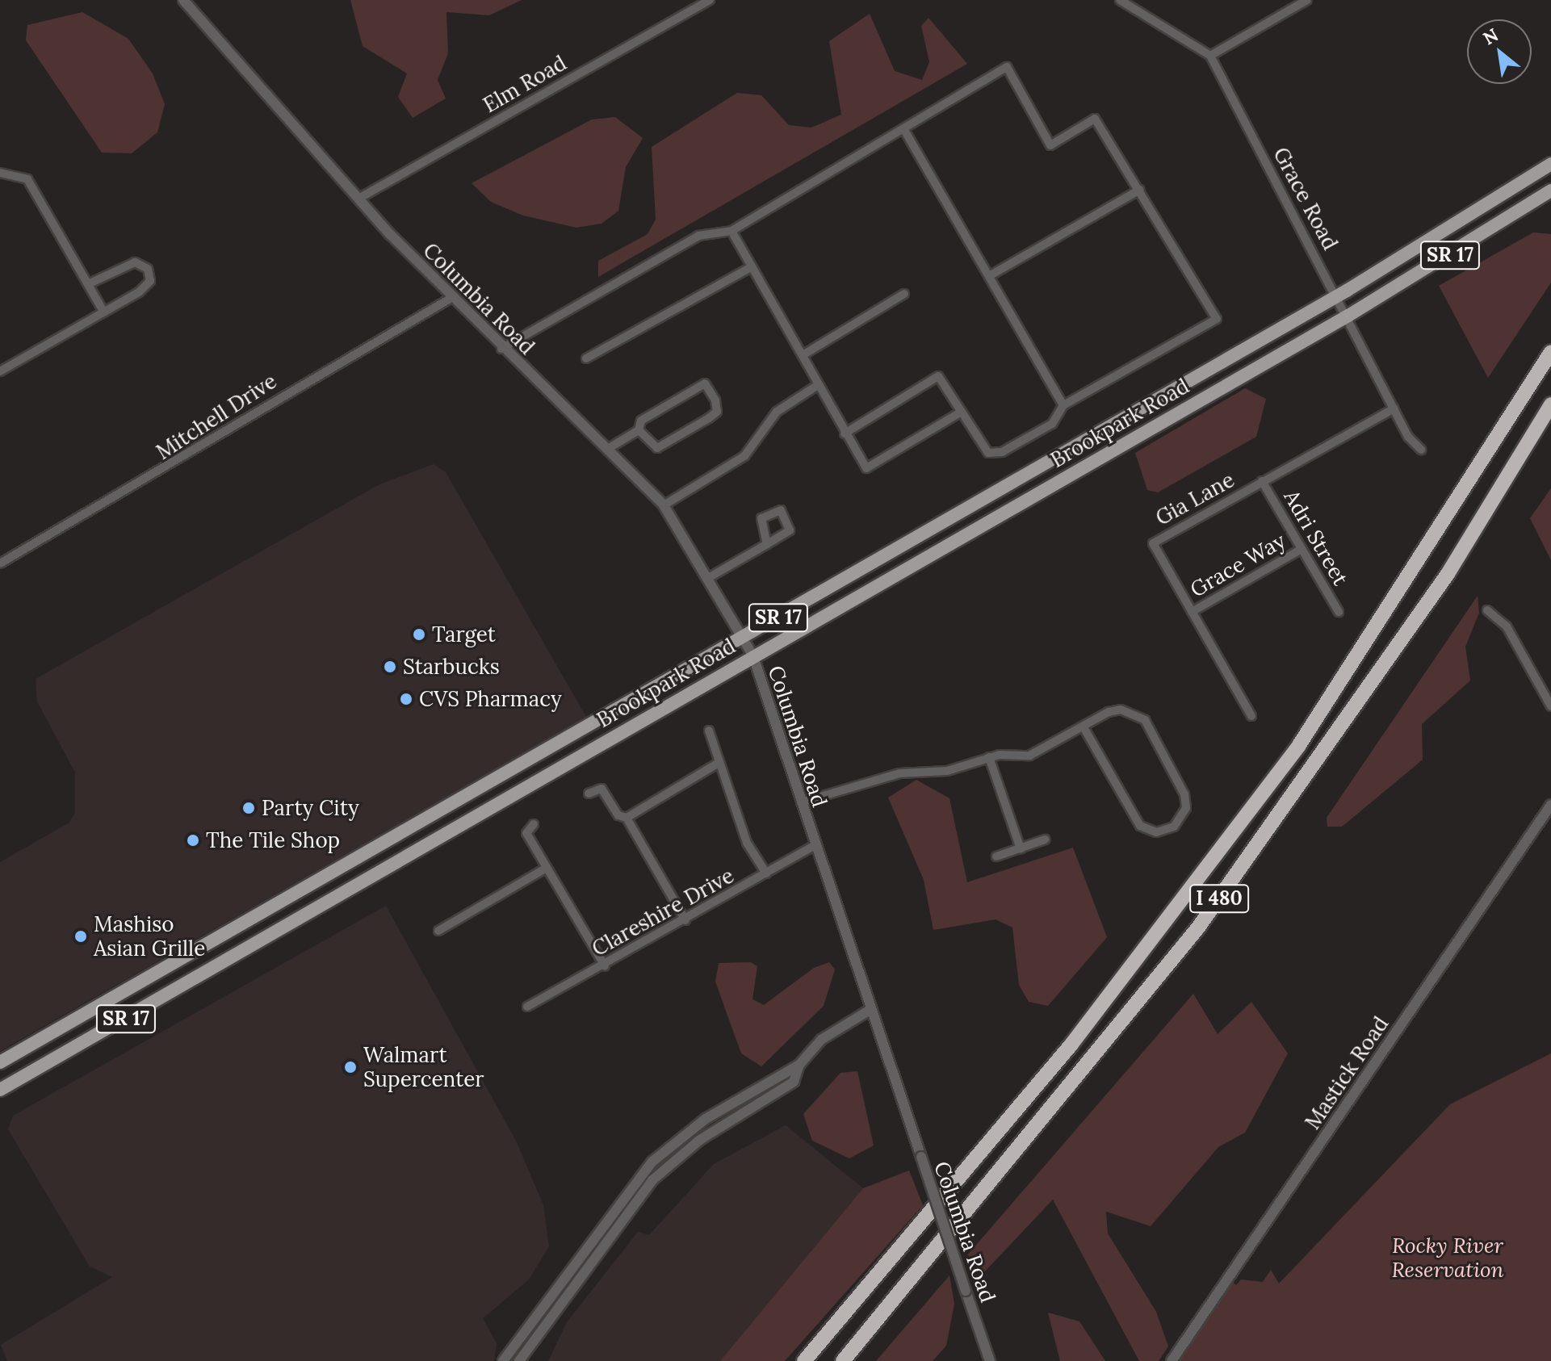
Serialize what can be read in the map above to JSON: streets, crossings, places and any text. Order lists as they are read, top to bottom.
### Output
{
  "streets": {
    "highway": ["I 480"],
    "main road": ["SR 17", "Brookpark Road"],
    "street": [
      "Elm Road",
      "Grace Road",
      "Columbia Road",
      "Mitchell Drive",
      "Gia Lane",
      "Adri Street",
      "Grace Way",
      "Clareshire Drive",
      "Mastick Road"
    ]
  },
  "crossings": [
    ["Elm Road", "Columbia Road"],
    ["Grace Road", "Brookpark Road"],
    ["Grace Road", "Gia Lane"],
    ["Columbia Road", "Mitchell Drive"],
    ["Columbia Road", "Brookpark Road"],
    ["Columbia Road", "Clareshire Drive"],
    ["Gia Lane", "Adri Street"],
    ["Gia Lane", "Grace Way"],
    ["Adri Street", "Grace Way"]
  ],
  "parks": ["Rocky River Reservation"],
  "places": [
    "Target",
    "Starbucks",
    "CVS Pharmacy",
    "Party City",
    "The Tile Shop",
    "Mashiso Asian Grille",
    "Walmart Supercenter"
  ],
  "north": "top left"
}
